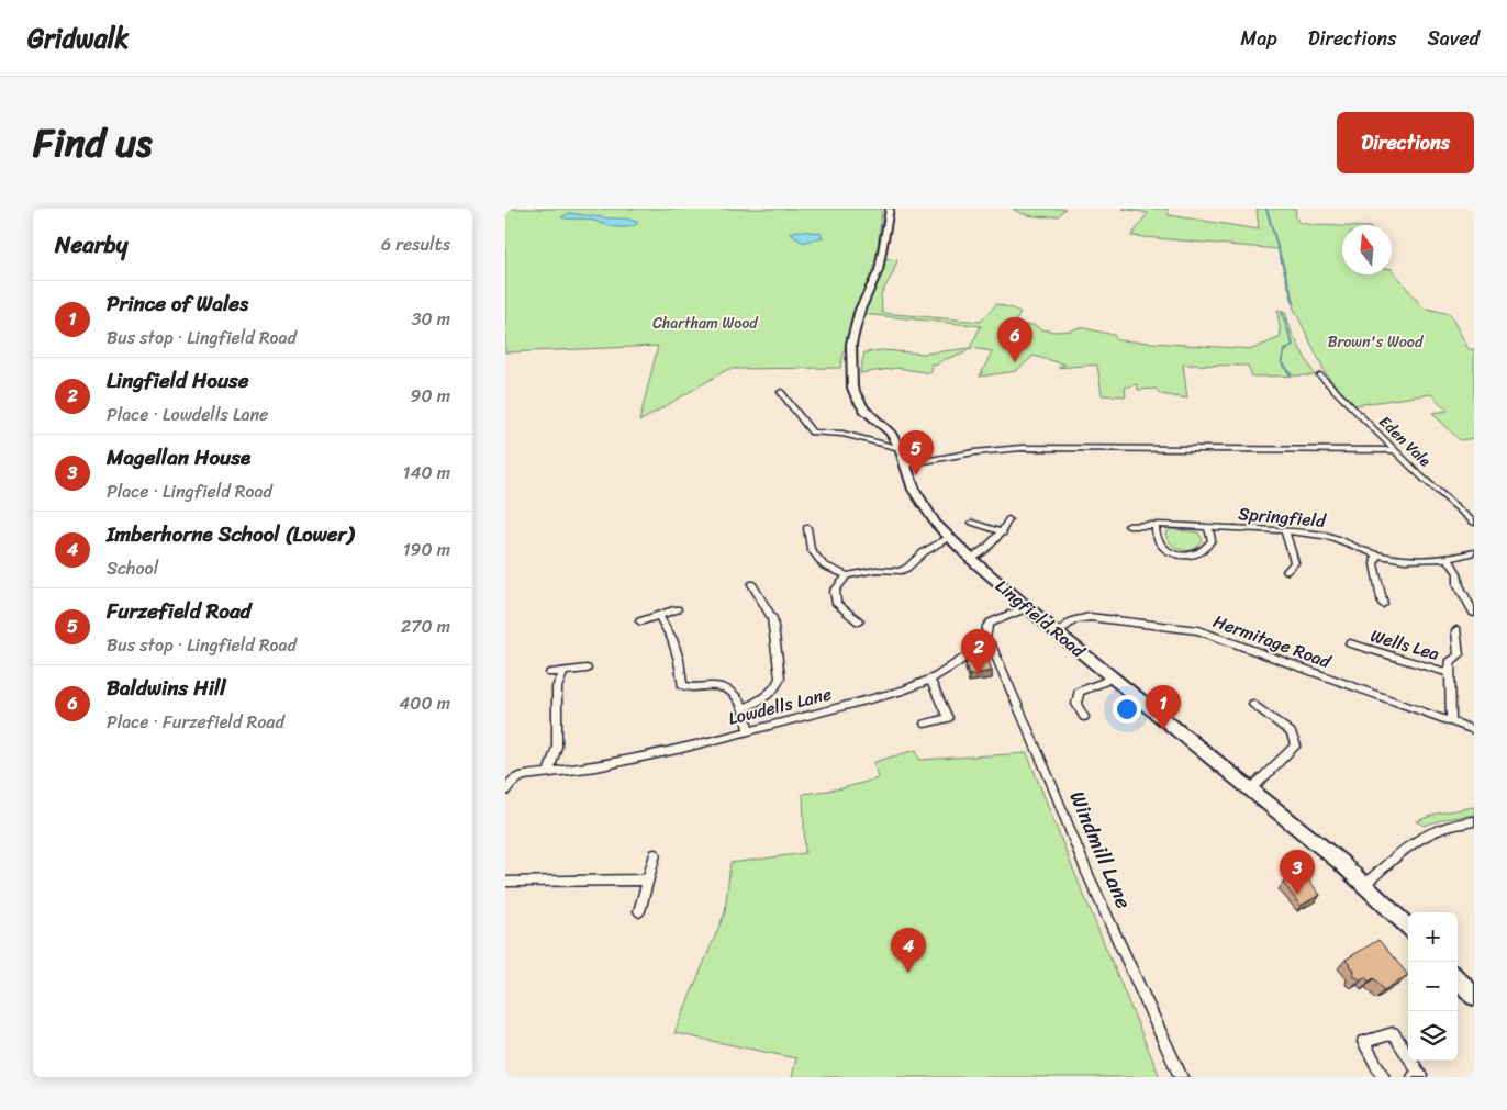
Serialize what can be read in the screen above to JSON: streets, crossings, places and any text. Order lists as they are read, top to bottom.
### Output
{
  "streets": {
    "street": [
      "Eden Vale",
      "Springfield",
      "Lingfield Road",
      "Hermitage Road",
      "Wells Lea",
      "Lowdells Lane",
      "Windmill Lane"
    ]
  },
  "crossings": [
    ["Lingfield Road", "Hermitage Road"],
    ["Lingfield Road", "Lowdells Lane"],
    ["Hermitage Road", "Wells Lea"],
    ["Lowdells Lane", "Windmill Lane"]
  ],
  "parks": ["Chartham Wood", "Brown's Wood"],
  "north": "top",
  "page": {
    "header": "Gridwalk",
    "nav": ["Map", "Directions", "Saved"],
    "title": "Find us",
    "buttons": "Directions",
    "heading": ["Nearby", "6 results"],
    "list": [
      {
        "mark": "1",
        "name": "Prince of Wales",
        "note": "Bus stop · Lingfield Road",
        "value": "30 m"
      },
      {
        "mark": "2",
        "name": "Lingfield House",
        "note": "Place · Lowdells Lane",
        "value": "90 m"
      },
      {
        "mark": "3",
        "name": "Magellan House",
        "note": "Place · Lingfield Road",
        "value": "140 m"
      },
      {
        "mark": "4",
        "name": "Imberhorne School (Lower)",
        "note": "School",
        "value": "190 m"
      },
      {
        "mark": "5",
        "name": "Furzefield Road",
        "note": "Bus stop · Lingfield Road",
        "value": "270 m"
      },
      {
        "mark": "6",
        "name": "Baldwins Hill",
        "note": "Place · Furzefield Road",
        "value": "400 m"
      }
    ],
    "pins": [
      "6",
      "5",
      "2",
      "1",
      "3",
      "4"
    ],
    "map_buttons": ["+", "−"]
  }
}
